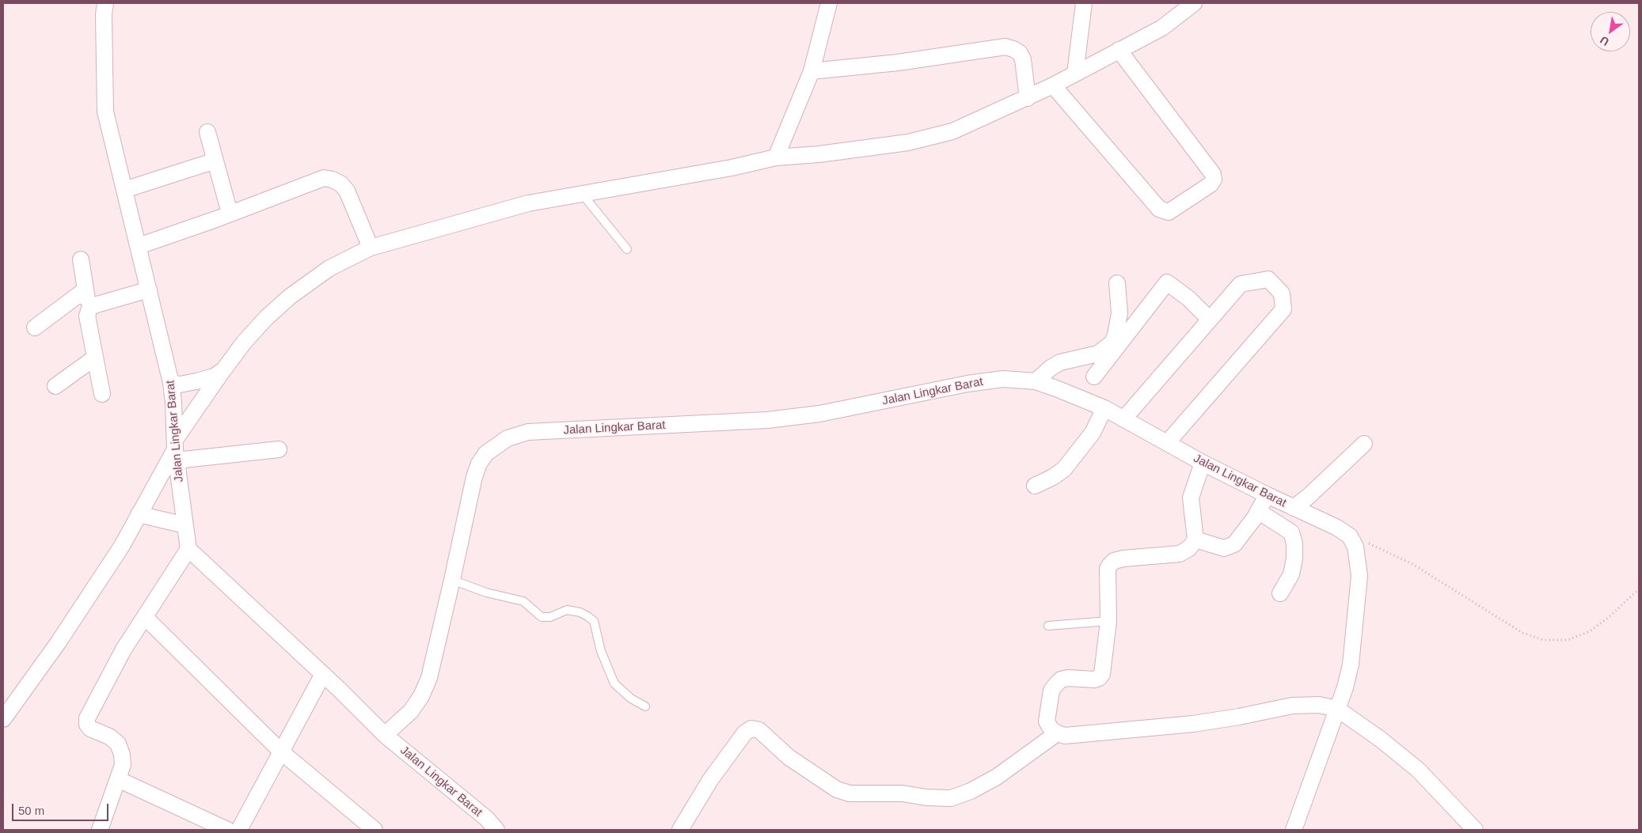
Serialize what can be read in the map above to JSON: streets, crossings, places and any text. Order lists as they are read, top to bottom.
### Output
{
  "streets": {
    "street": ["Jalan Lingkar Barat"]
  },
  "scale_bar": "50 m",
  "north": "bottom left"
}
